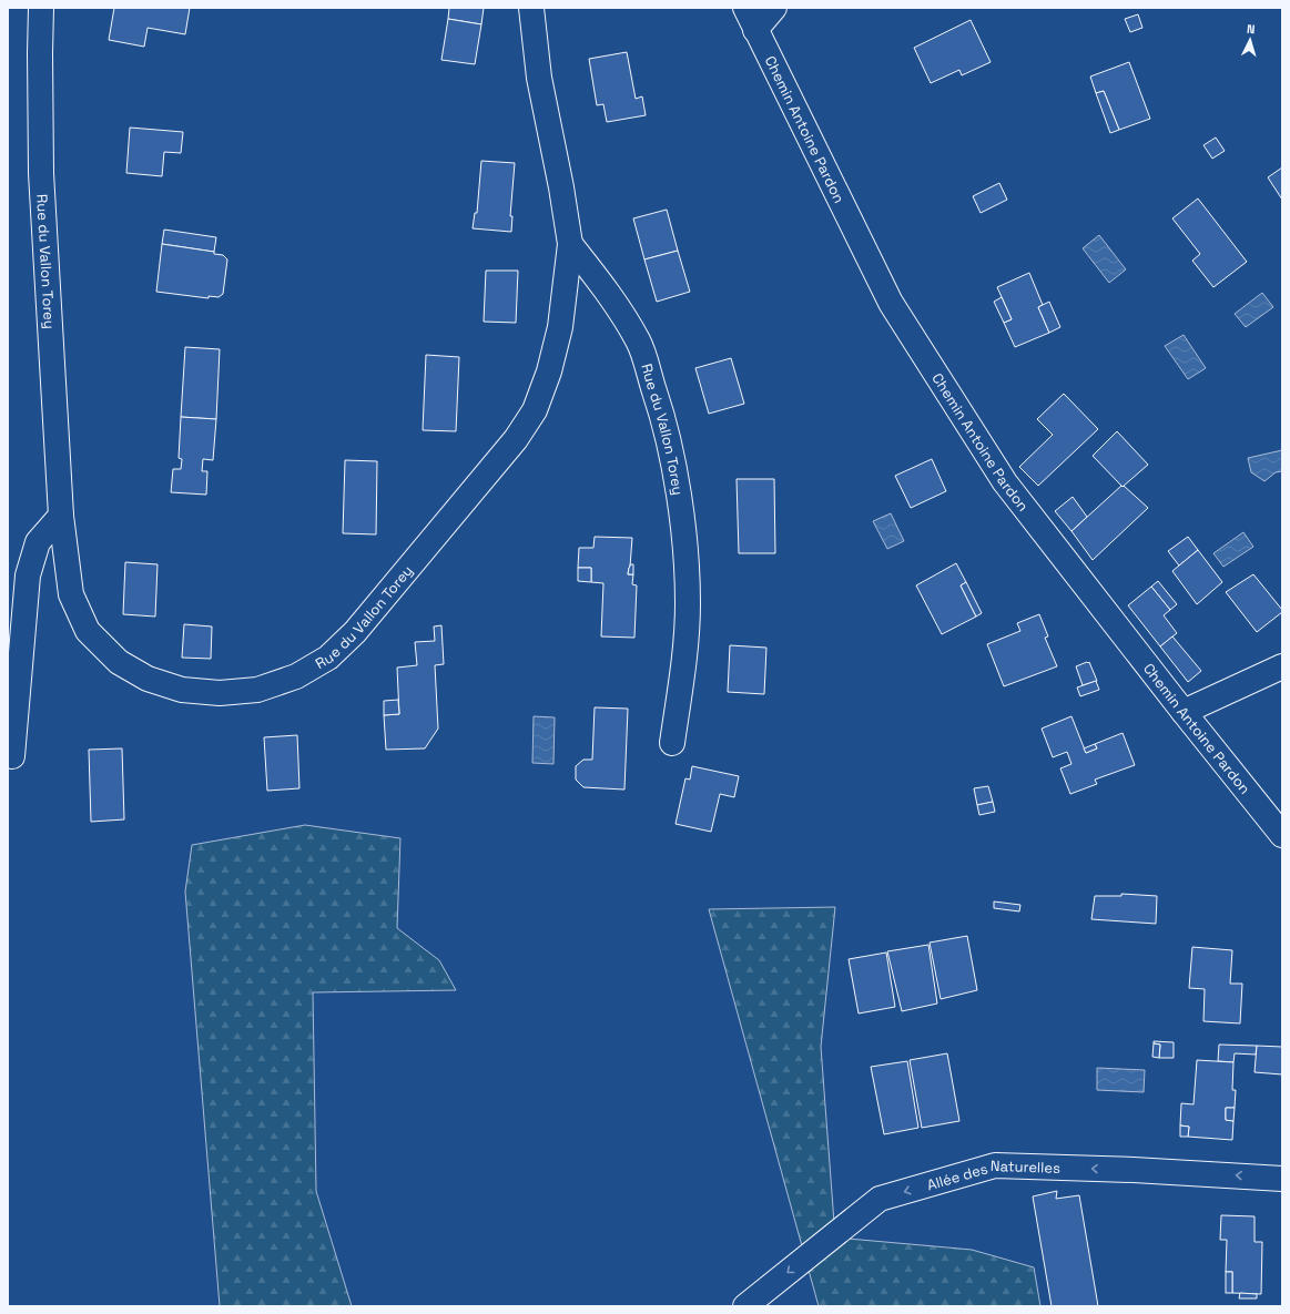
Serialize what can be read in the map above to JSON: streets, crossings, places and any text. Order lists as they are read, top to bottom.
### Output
{
  "streets": {
    "street": ["Chemin Antoine Pardon", "Rue du Vallon Torey", "Allée des Naturelles"]
  },
  "one_way": ["Allée des Naturelles"],
  "north": "top"
}
